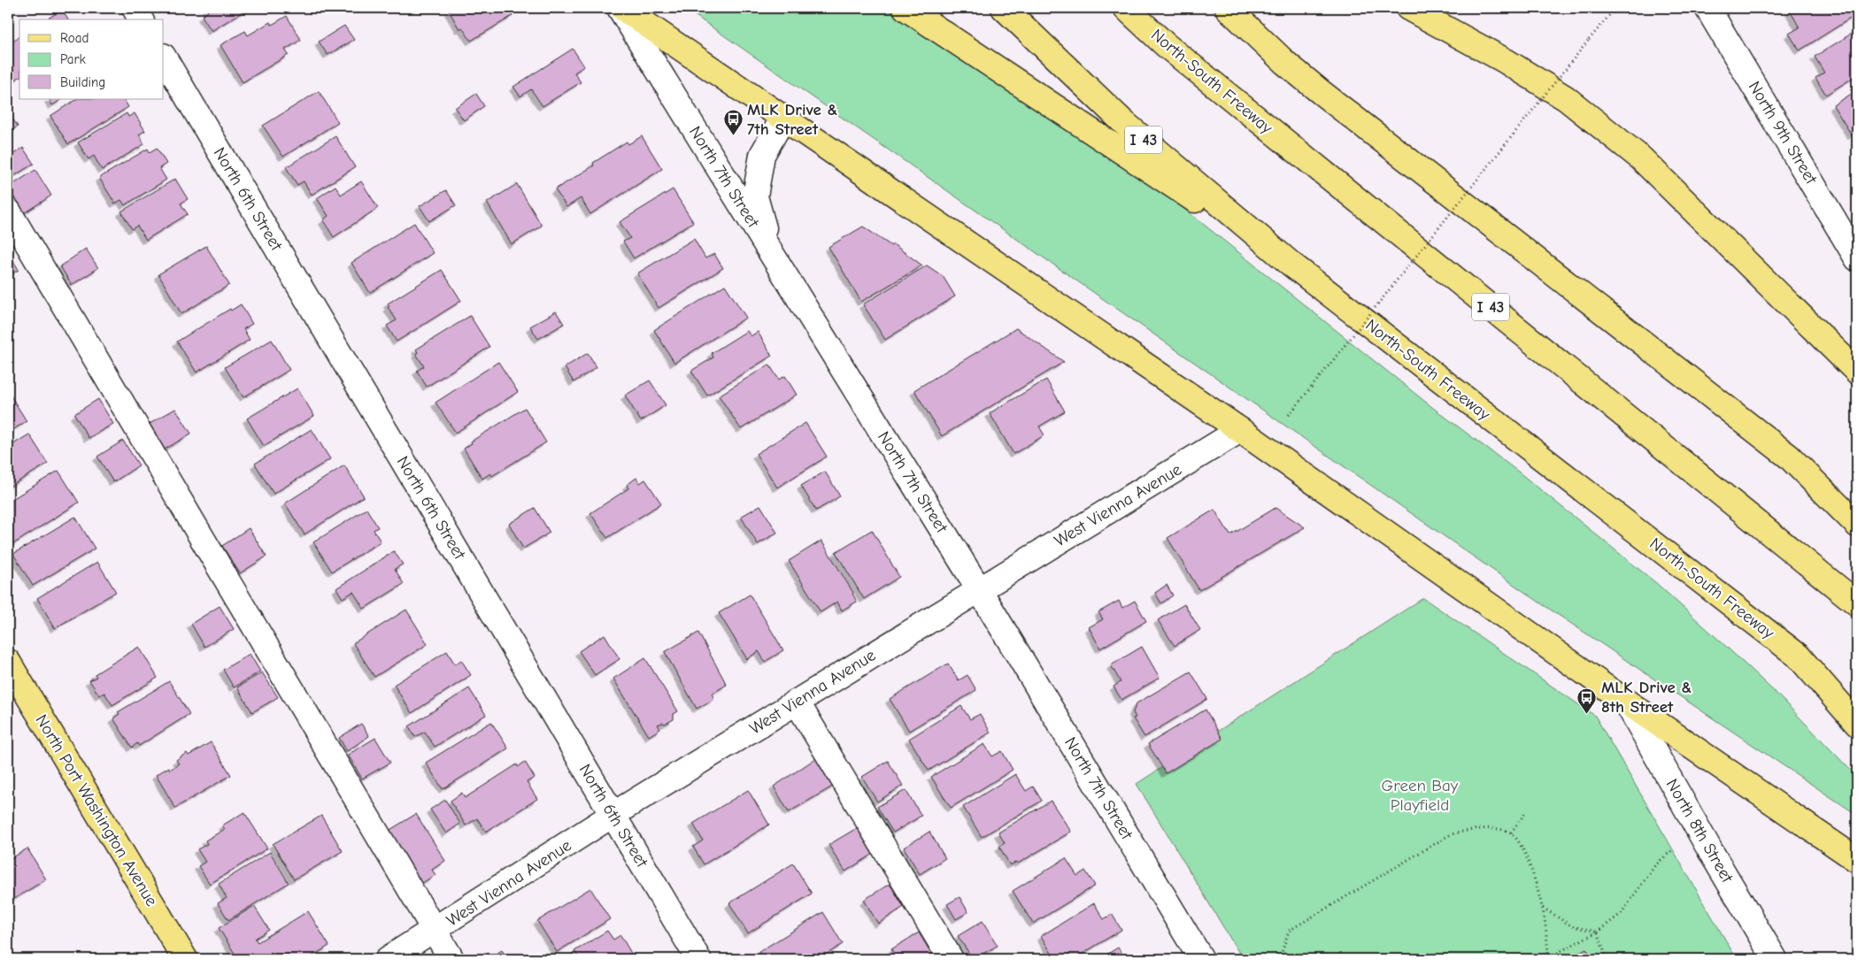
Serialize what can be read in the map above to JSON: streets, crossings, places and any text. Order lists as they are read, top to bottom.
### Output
{
  "streets": {
    "main road": ["North-South Freeway", "I 43", "North Port Washington Avenue"],
    "street": [
      "North 9th Street",
      "North 7th Street",
      "North 6th Street",
      "West Vienna Avenue",
      "North 8th Street"
    ]
  },
  "crossings": [
    ["North 7th Street", "West Vienna Avenue"],
    ["North 6th Street", "West Vienna Avenue"]
  ],
  "parks": ["Green Bay Playfield"],
  "places": {
    "bus stop": ["MLK Drive & 7th Street", "MLK Drive & 8th Street"]
  },
  "legend": ["Road", "Park", "Building"]
}
